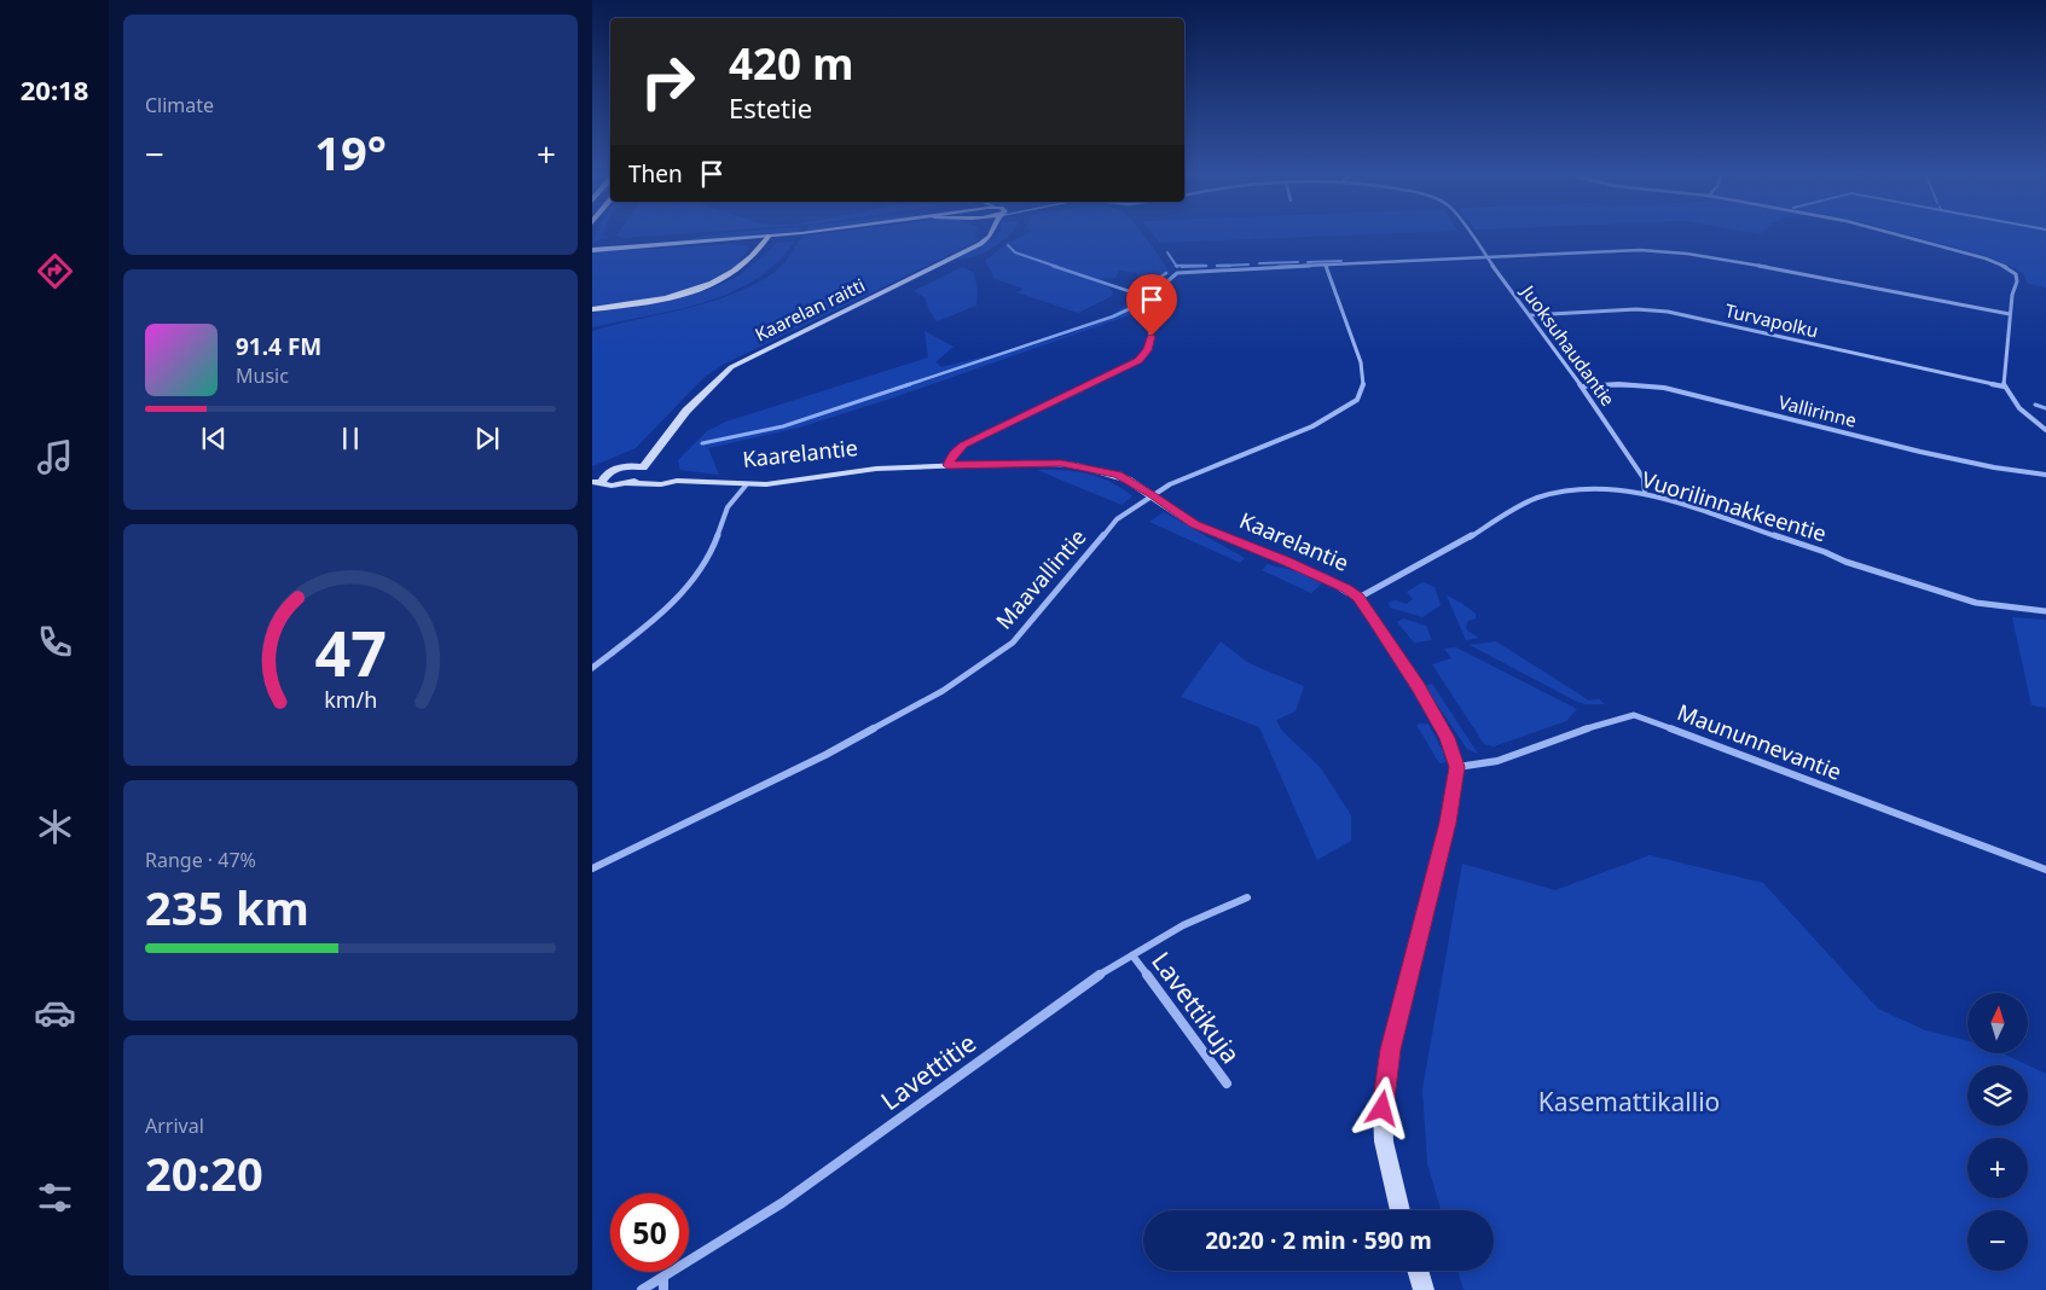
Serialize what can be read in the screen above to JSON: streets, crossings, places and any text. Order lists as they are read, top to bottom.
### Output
{
  "streets": {
    "main road": ["Kaarelan raitti", "Kaarelantie"],
    "street": [
      "Turvapolku",
      "Juoksuhaudantie",
      "Vallirinne",
      "Vuorilinnakkeentie",
      "Maavallintie",
      "Maununnevantie",
      "Lavettikuja",
      "Lavettitie"
    ]
  },
  "crossings": [
    ["Kaarelan raitti", "Kaarelantie"],
    ["Turvapolku", "Juoksuhaudantie"],
    ["Juoksuhaudantie", "Vallirinne"],
    ["Juoksuhaudantie", "Vuorilinnakkeentie"],
    ["Kaarelantie", "Vuorilinnakkeentie"],
    ["Kaarelantie", "Maavallintie"],
    ["Kaarelantie", "Maununnevantie"],
    ["Lavettikuja", "Lavettitie"]
  ],
  "parks": ["Kasemattikallio"],
  "north": "top",
  "page": {
    "tabs": "20:18",
    "tile": [
      "Climate",
      ["Range · 47%", "235 km"],
      ["Arrival", "20:20"]
    ],
    "turn": ["420 m", "Estetie"],
    "heat": ["−", "19°", "+"],
    "then": "Then",
    "song": ["91.4 FM", "Music"],
    "map_buttons": ["+", "−"],
    "limit": "50",
    "trip": "20:20 · 2 min · 590 m",
    "gauge": ["47", "km/h"]
  }
}
